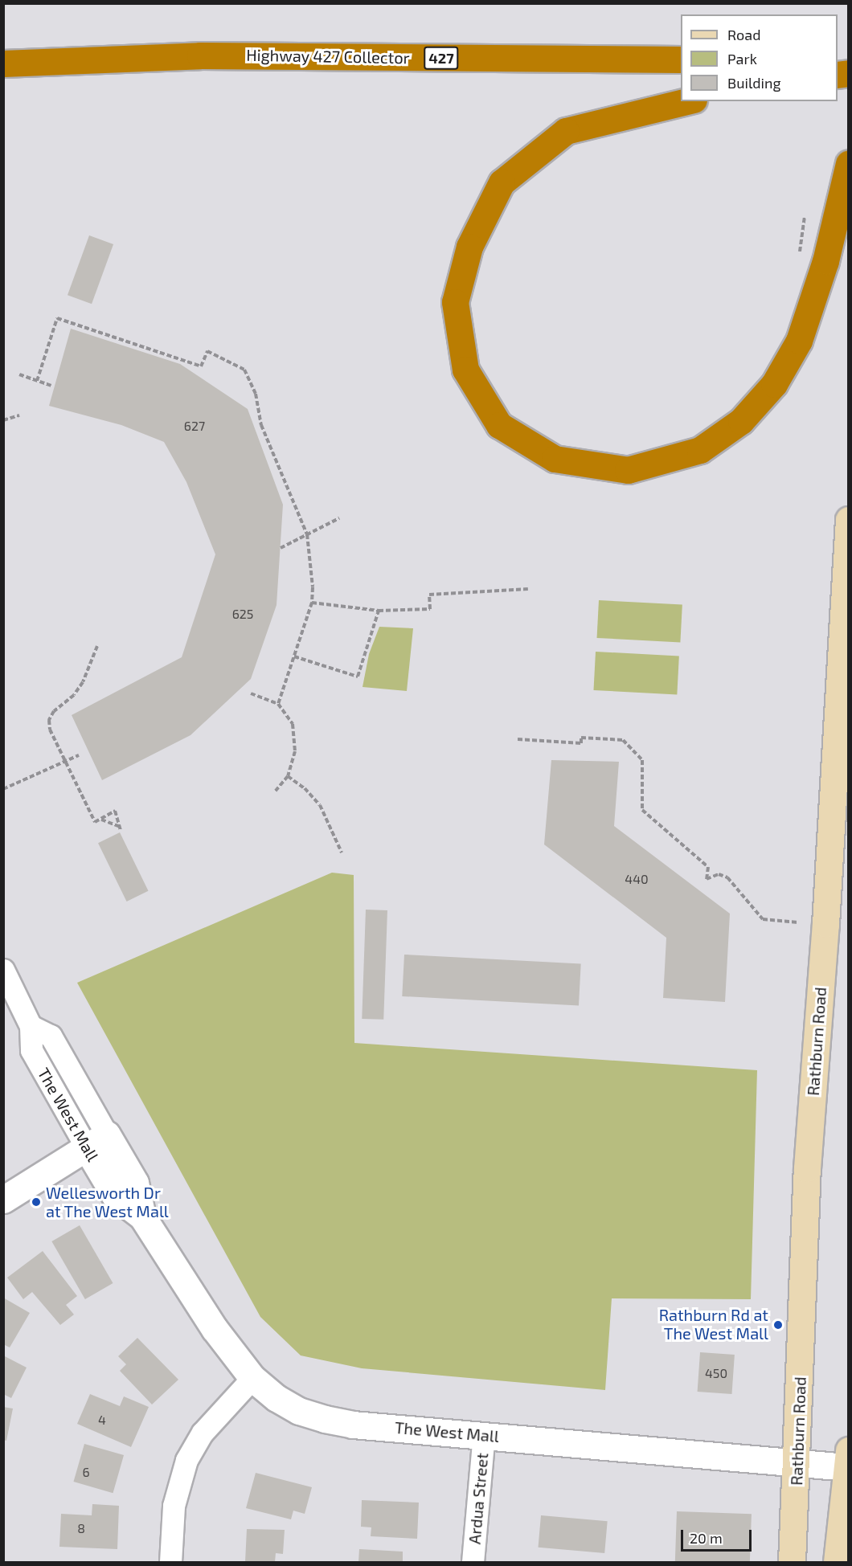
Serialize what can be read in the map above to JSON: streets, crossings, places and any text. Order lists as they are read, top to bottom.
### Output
{
  "streets": {
    "highway": ["Highway 427 Collector", "427"],
    "main road": ["Rathburn Road"],
    "street": ["The West Mall", "Ardua Street"]
  },
  "crossings": [
    ["Rathburn Road", "The West Mall"],
    ["The West Mall", "Ardua Street"]
  ],
  "places": ["Wellesworth Dr at The West Mall", "Rathburn Rd at The West Mall"],
  "house_numbers": [
    "627",
    "625",
    "440",
    "450",
    "4",
    "6",
    "8"
  ],
  "legend": ["Road", "Park", "Building"],
  "scale_bar": "20 m"
}
